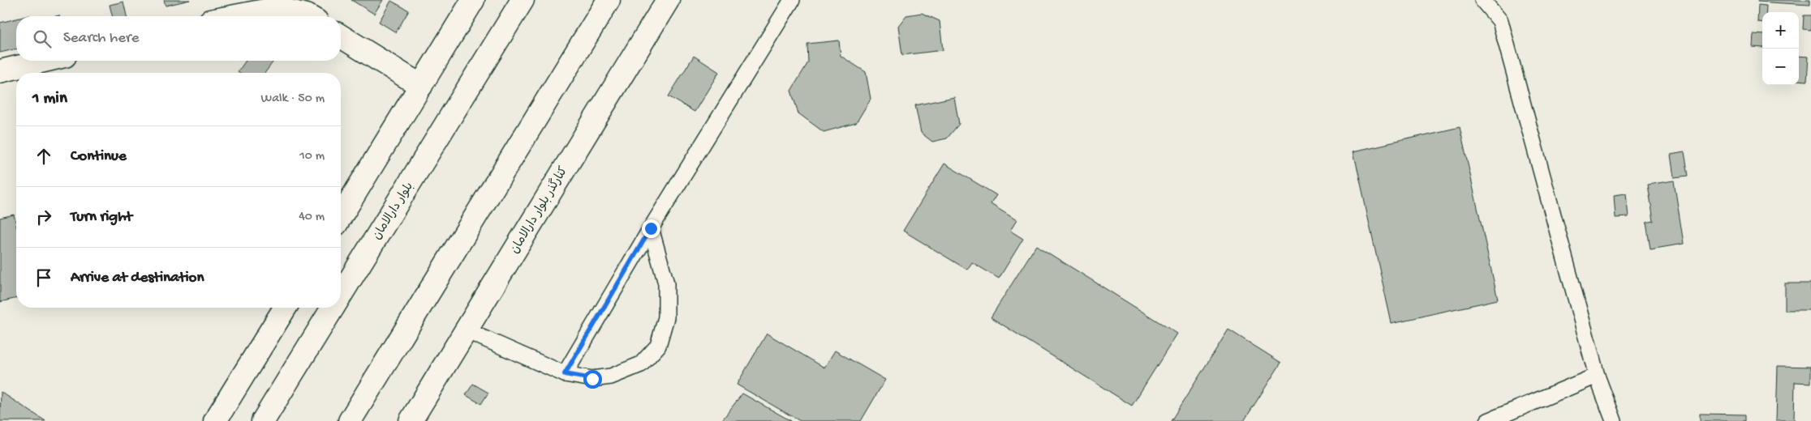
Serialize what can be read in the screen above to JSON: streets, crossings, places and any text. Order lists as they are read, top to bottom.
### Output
{
  "streets": {
    "street": ["کنارگذر بلوار دارالامان", "بلوار دارالامان"]
  },
  "page": {
    "map_buttons": ["+", "−"],
    "search": "Search here",
    "heading": ["1 min", "Walk · 50 m"],
    "list": [
      ["Continue", "10 m"],
      ["Turn right", "40 m"],
      "Arrive at destination"
    ]
  }
}
